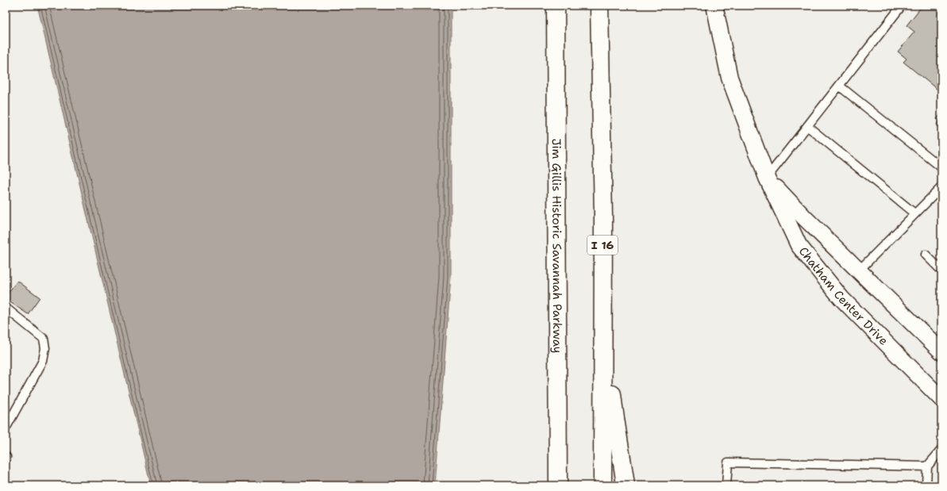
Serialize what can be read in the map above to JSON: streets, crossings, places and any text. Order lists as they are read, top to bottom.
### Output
{
  "streets": {
    "highway": ["I 16", "Jim Gillis Historic Savannah Parkway"],
    "street": ["Chatham Center Drive"]
  }
}
